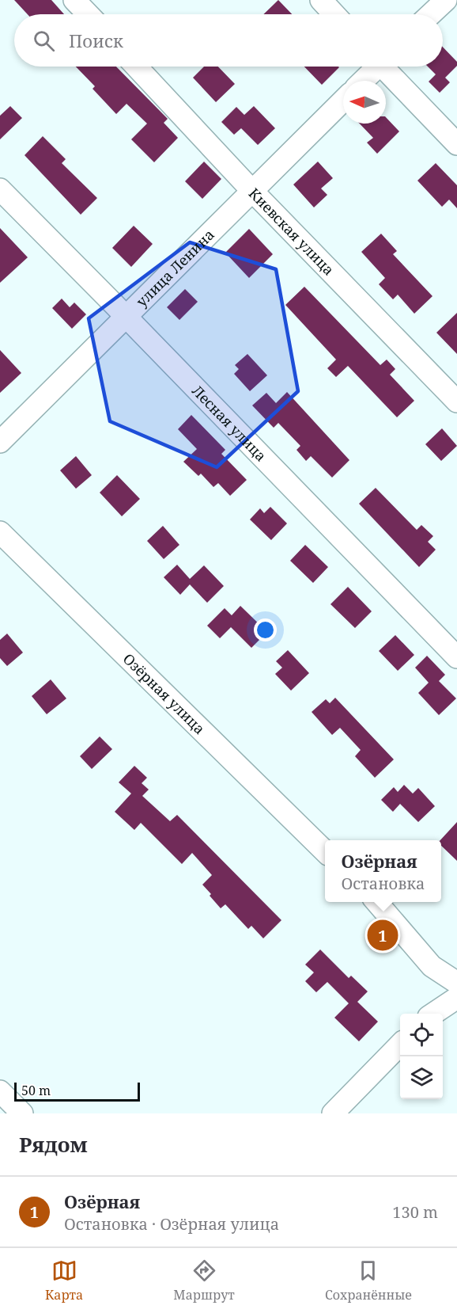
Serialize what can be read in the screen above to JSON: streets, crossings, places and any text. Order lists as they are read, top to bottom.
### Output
{
  "streets": {
    "street": [
      "Киевская улица",
      "улица Ленина",
      "Лесная улица",
      "Озёрная улица"
    ]
  },
  "crossings": [
    ["Киевская улица", "улица Ленина"],
    ["улица Ленина", "Лесная улица"]
  ],
  "scale_bar": "50 m",
  "north": "left",
  "page": {
    "search": "Поиск",
    "popup": ["Озёрная", "Остановка"],
    "pins": "1",
    "scale": "50 m",
    "heading": "Рядом",
    "list": [
      {
        "mark": "1",
        "name": "Озёрная",
        "note": "Остановка · Озёрная улица",
        "value": "130 m"
      }
    ],
    "nav": ["Карта", "Маршрут", "Сохранённые"]
  }
}
